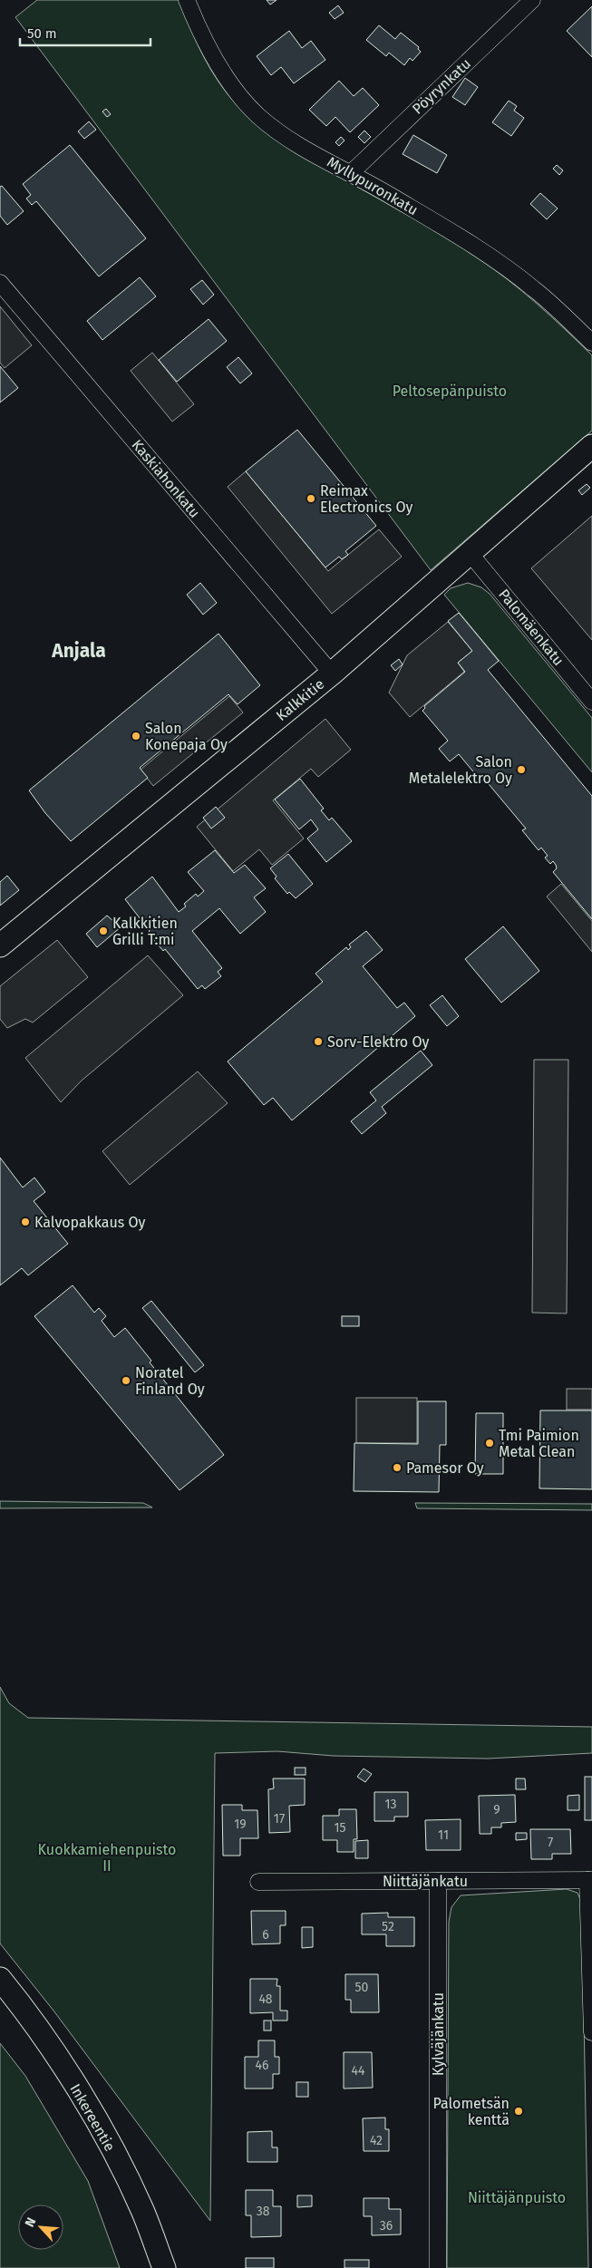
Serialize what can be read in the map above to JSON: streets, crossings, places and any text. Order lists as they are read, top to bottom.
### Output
{
  "streets": {
    "street": [
      "Pöyrynkatu",
      "Myllypuronkatu",
      "Kaskiahonkatu",
      "Palomäenkatu",
      "Kalkkitie",
      "Niittäjänkatu",
      "Kylväjänkatu",
      "Inkereentie"
    ]
  },
  "crossings": [
    ["Pöyrynkatu", "Myllypuronkatu"],
    ["Kaskiahonkatu", "Kalkkitie"],
    ["Palomäenkatu", "Kalkkitie"],
    ["Niittäjänkatu", "Kylväjänkatu"]
  ],
  "districts": ["Anjala"],
  "parks": ["Peltosepänpuisto", "Kuokkamiehenpuisto II", "Niittäjänpuisto"],
  "places": [
    "Reimax Electronics Oy",
    "Salon Konepaja Oy",
    "Salon Metalelektro Oy",
    "Kalkkitien Grilli T:mi",
    "Sorv-Elektro Oy",
    "Kalvopakkaus Oy",
    "Noratel Finland Oy",
    "Tmi Paimion Metal Clean",
    "Pamesor Oy",
    "Palometsän kenttä"
  ],
  "house_numbers": [
    "13",
    "9",
    "17",
    "19",
    "15",
    "11",
    "7",
    "52",
    "6",
    "50",
    "48",
    "46",
    "44",
    "42",
    "38",
    "36"
  ],
  "scale_bar": "50 m",
  "north": "top left"
}
